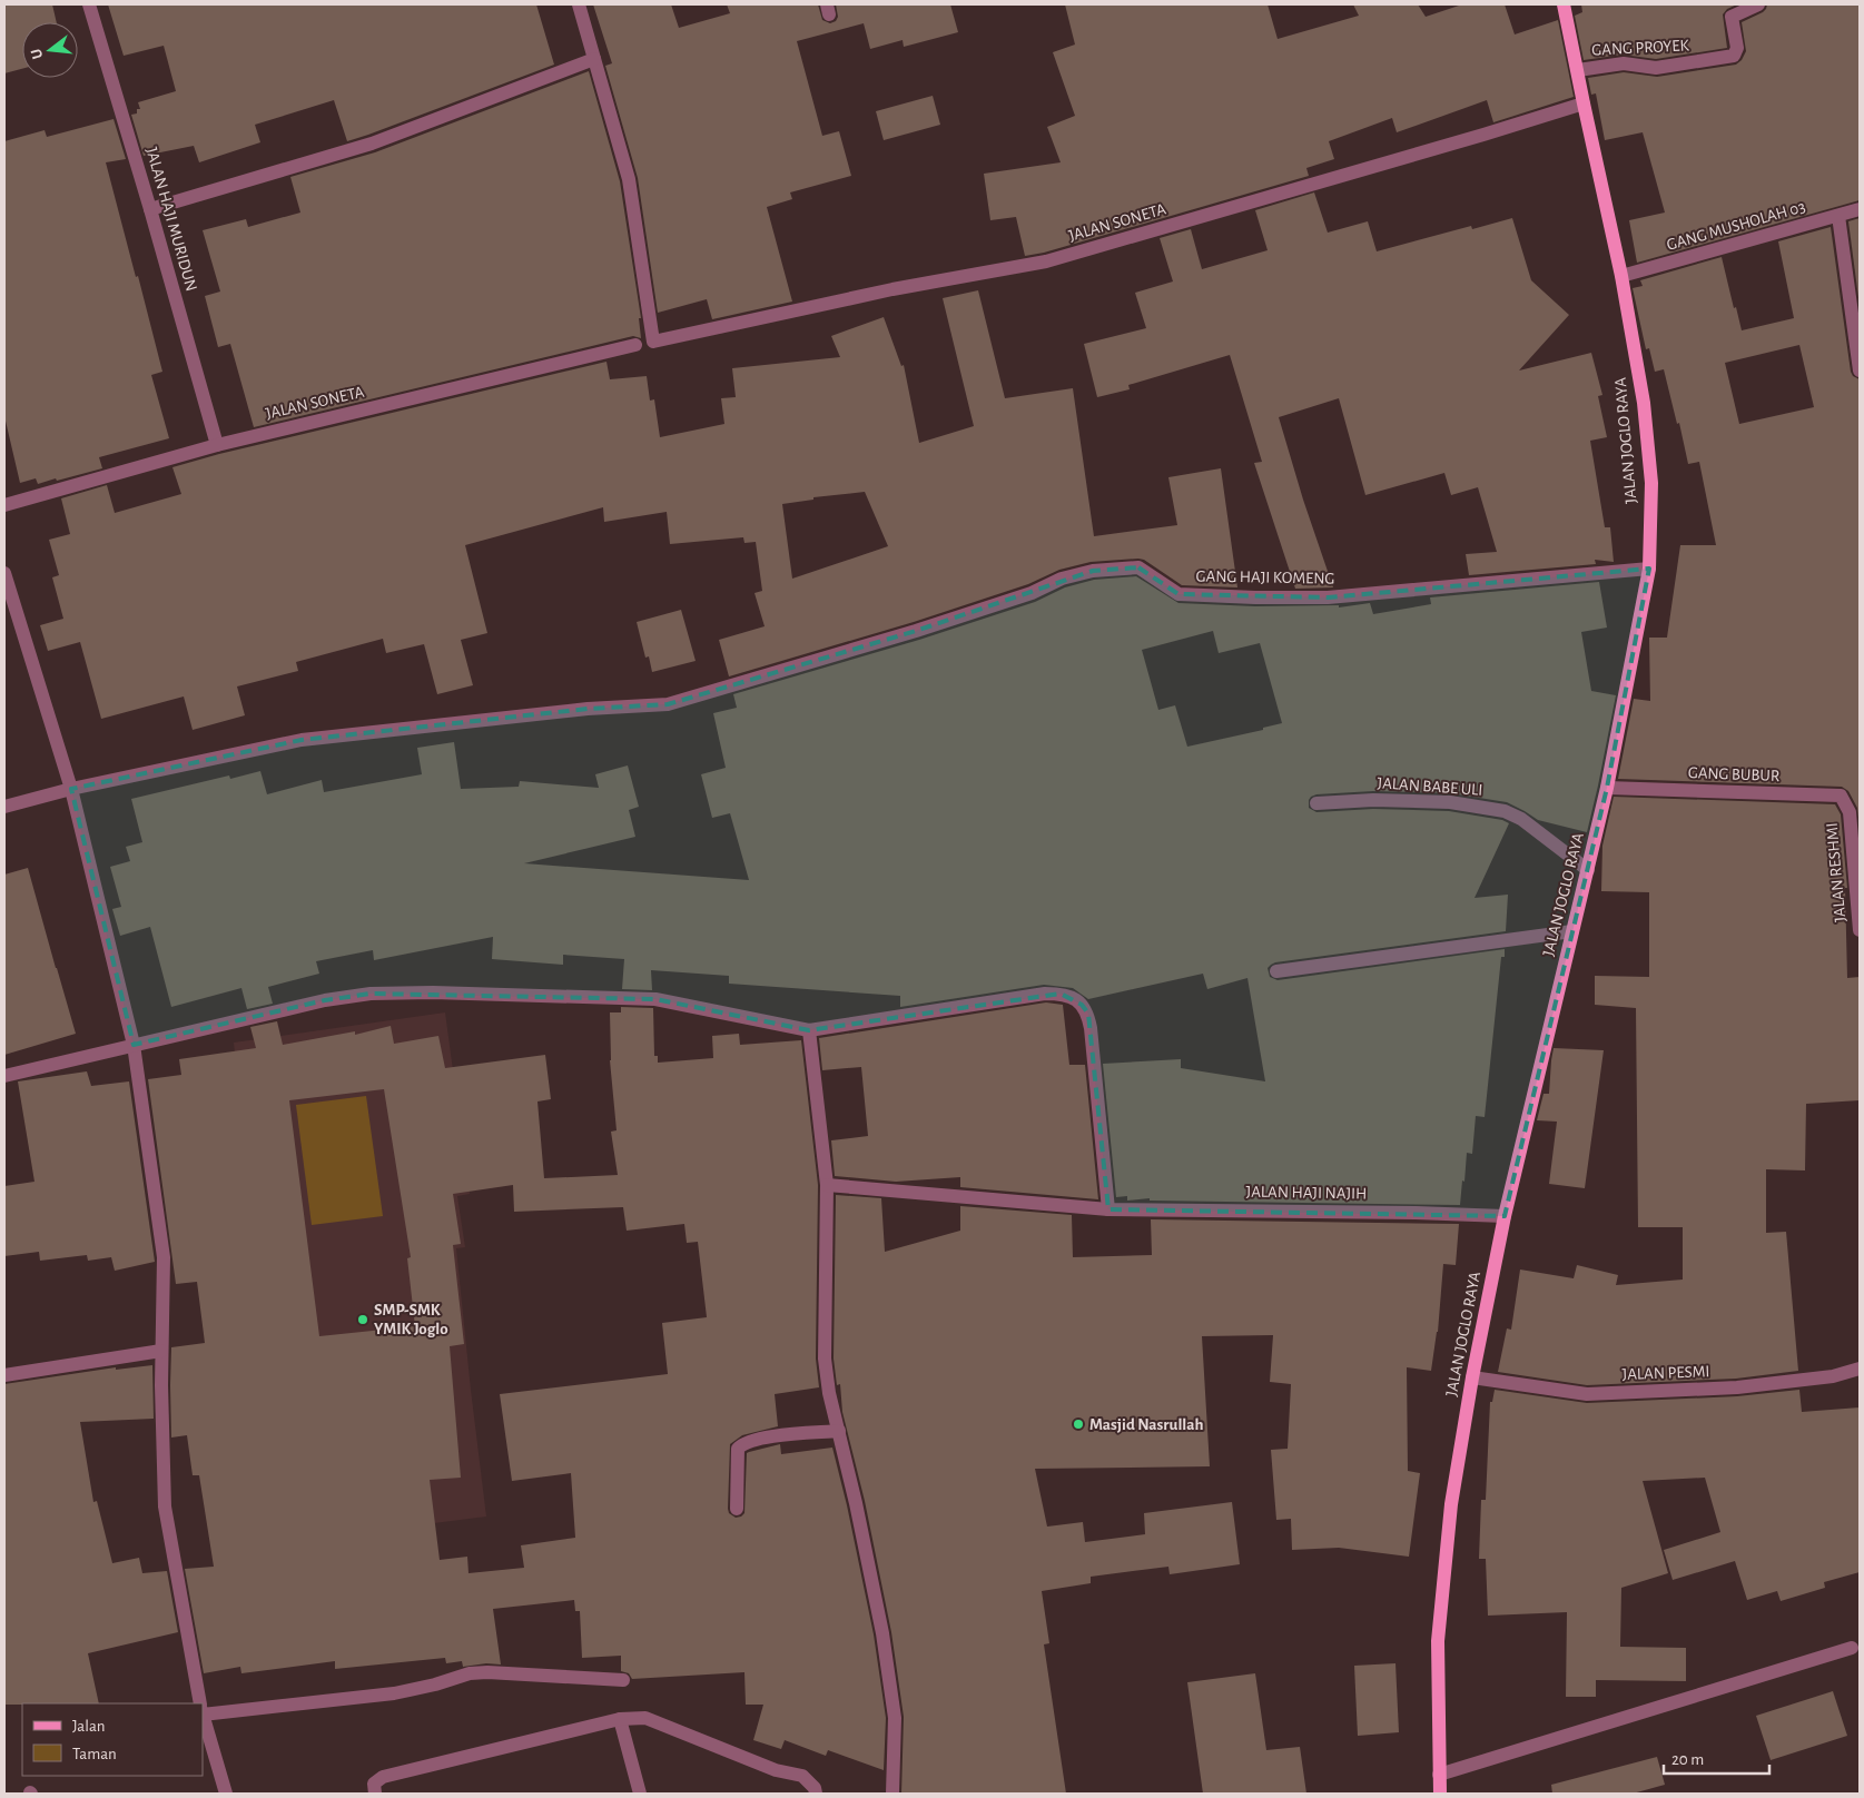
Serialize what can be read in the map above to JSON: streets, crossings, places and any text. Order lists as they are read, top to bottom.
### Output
{
  "streets": {
    "main road": ["JALAN JOGLO RAYA"],
    "street": [
      "GANG PROYEK",
      "JALAN HAJI MURIDUN",
      "JALAN SONETA",
      "GANG MUSHOLAH 03",
      "GANG HAJI KOMENG",
      "GANG BUBUR",
      "JALAN BABE ULI",
      "JALAN RESHMI",
      "JALAN HAJI NAJIH",
      "JALAN PESMI"
    ]
  },
  "crossings": [
    ["GANG PROYEK", "JALAN JOGLO RAYA"],
    ["JALAN HAJI MURIDUN", "JALAN SONETA"],
    ["JALAN SONETA", "JALAN JOGLO RAYA"],
    ["GANG MUSHOLAH 03", "JALAN JOGLO RAYA"],
    ["JALAN JOGLO RAYA", "GANG HAJI KOMENG"],
    ["JALAN JOGLO RAYA", "GANG BUBUR"],
    ["JALAN JOGLO RAYA", "JALAN BABE ULI"],
    ["JALAN JOGLO RAYA", "JALAN HAJI NAJIH"],
    ["JALAN JOGLO RAYA", "JALAN PESMI"],
    ["GANG BUBUR", "JALAN RESHMI"]
  ],
  "places": ["SMP-SMK YMIK Joglo", "Masjid Nasrullah"],
  "legend": ["Jalan", "Taman"],
  "scale_bar": "20 m",
  "north": "left"
}
